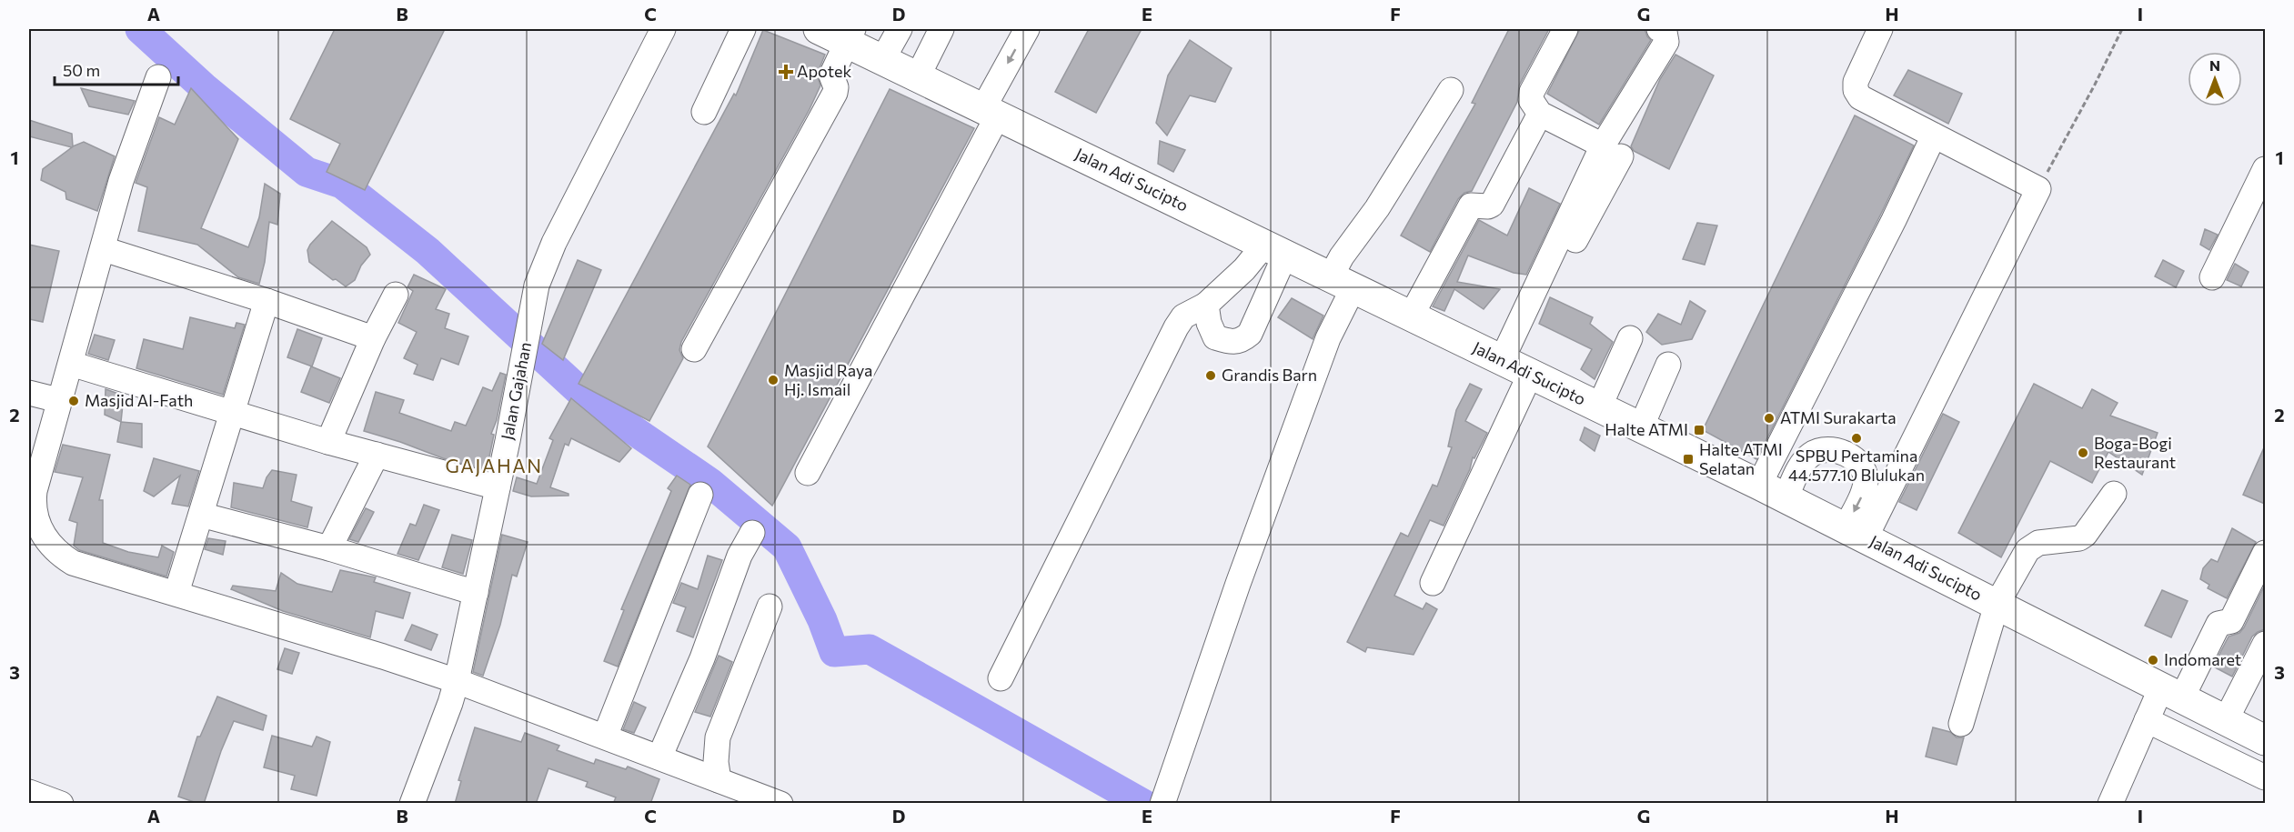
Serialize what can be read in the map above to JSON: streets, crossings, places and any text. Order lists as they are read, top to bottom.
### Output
{
  "streets": {
    "highway": ["Jalan Adi Sucipto"],
    "street": ["Jalan Gajahan"]
  },
  "districts": ["GAJAHAN"],
  "places": {
    "health": ["Apotek"],
    "other": [
      "Grandis Barn",
      "Masjid Raya Hj. Ismail",
      "Masjid Al-Fath",
      "ATMI Surakarta",
      "SPBU Pertamina 44.577.10 Blulukan",
      "Boga-Bogi Restaurant",
      "Indomaret"
    ],
    "transit": ["Halte ATMI", "Halte ATMI Selatan"]
  },
  "scale_bar": "50 m",
  "north": "top",
  "grid": {
    "columns": [
      "A",
      "B",
      "C",
      "D",
      "E",
      "F",
      "G",
      "H",
      "I"
    ],
    "rows": ["1", "2", "3"]
  }
}
